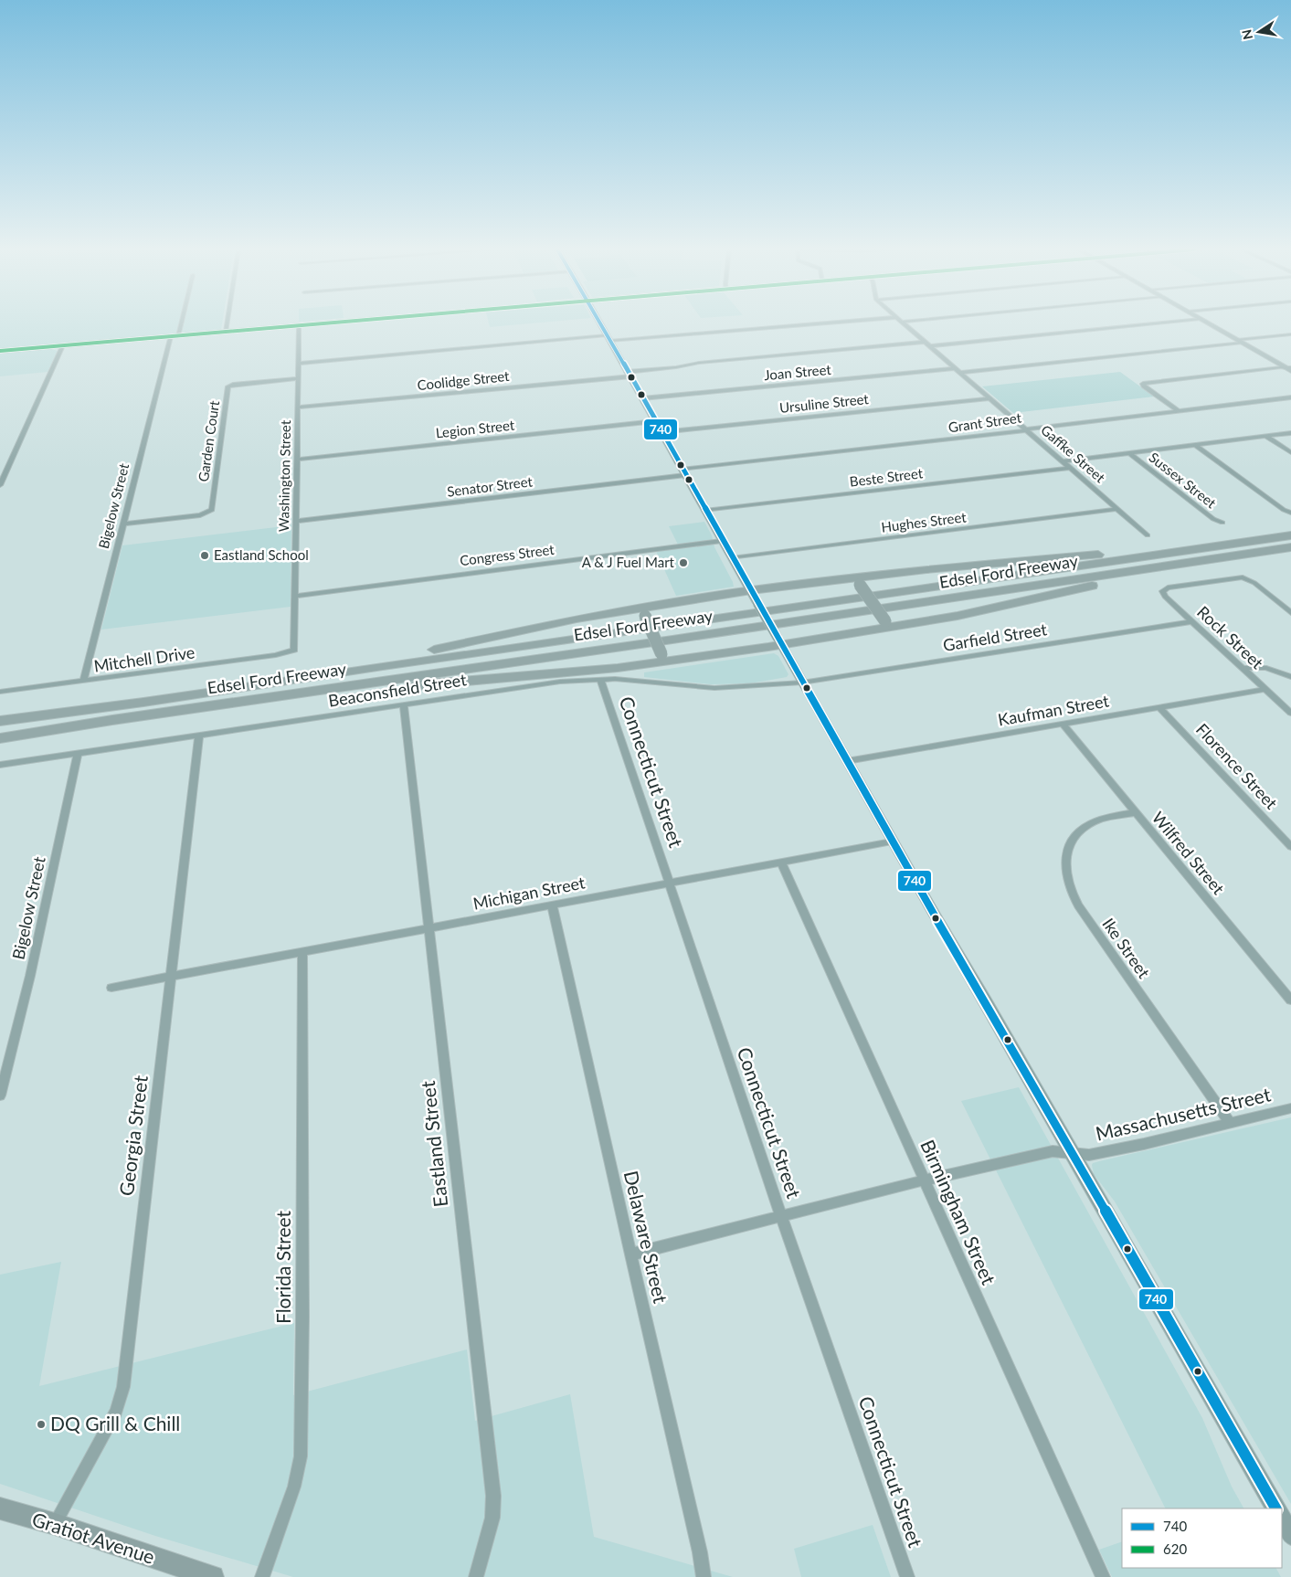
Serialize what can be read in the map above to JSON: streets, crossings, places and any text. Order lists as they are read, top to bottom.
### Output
{
  "streets": {
    "highway": ["Edsel Ford Freeway"],
    "main road": ["Gratiot Avenue"],
    "street": [
      "Joan Street",
      "Coolidge Street",
      "Ursuline Street",
      "Grant Street",
      "Legion Street",
      "Garden Court",
      "Gaffke Street",
      "Washington Street",
      "Beste Street",
      "Sussex Street",
      "Senator Street",
      "Bigelow Street",
      "Hughes Street",
      "Congress Street",
      "Garfield Street",
      "Rock Street",
      "Mitchell Drive",
      "Beaconsfield Street",
      "Kaufman Street",
      "Florence Street",
      "Connecticut Street",
      "Wilfred Street",
      "Michigan Street",
      "Ike Street",
      "Massachusetts Street",
      "Georgia Street",
      "Eastland Street",
      "Birmingham Street",
      "Delaware Street",
      "Florida Street"
    ]
  },
  "crossings": [
    ["Joan Street", "Gaffke Street"],
    ["Coolidge Street", "Gaffke Street"],
    ["Coolidge Street", "Washington Street"],
    ["Ursuline Street", "Gaffke Street"],
    ["Grant Street", "Gaffke Street"],
    ["Grant Street", "Senator Street"],
    ["Legion Street", "Washington Street"],
    ["Garden Court", "Washington Street"],
    ["Garden Court", "Bigelow Street"],
    ["Gaffke Street", "Beste Street"],
    ["Gaffke Street", "Hughes Street"],
    ["Washington Street", "Senator Street"],
    ["Washington Street", "Congress Street"],
    ["Washington Street", "Mitchell Drive"],
    ["Bigelow Street", "Mitchell Drive"],
    ["Bigelow Street", "Beaconsfield Street"],
    ["Garfield Street", "Rock Street"],
    ["Garfield Street", "Beaconsfield Street"],
    ["Rock Street", "Kaufman Street"],
    ["Beaconsfield Street", "Connecticut Street"],
    ["Beaconsfield Street", "Georgia Street"],
    ["Beaconsfield Street", "Eastland Street"],
    ["Kaufman Street", "Florence Street"],
    ["Kaufman Street", "Wilfred Street"],
    ["Connecticut Street", "Michigan Street"],
    ["Connecticut Street", "Massachusetts Street"],
    ["Wilfred Street", "Ike Street"],
    ["Michigan Street", "Georgia Street"],
    ["Michigan Street", "Eastland Street"],
    ["Michigan Street", "Birmingham Street"],
    ["Michigan Street", "Delaware Street"],
    ["Michigan Street", "Florida Street"],
    ["Ike Street", "Massachusetts Street"],
    ["Massachusetts Street", "Birmingham Street"],
    ["Massachusetts Street", "Delaware Street"],
    ["Georgia Street", "Gratiot Avenue"]
  ],
  "places": ["Eastland School", "A & J Fuel Mart", "DQ Grill & Chill"],
  "lines": ["transit line 740", "transit line 620"],
  "legend": ["740", "620"],
  "north": "left"
}
